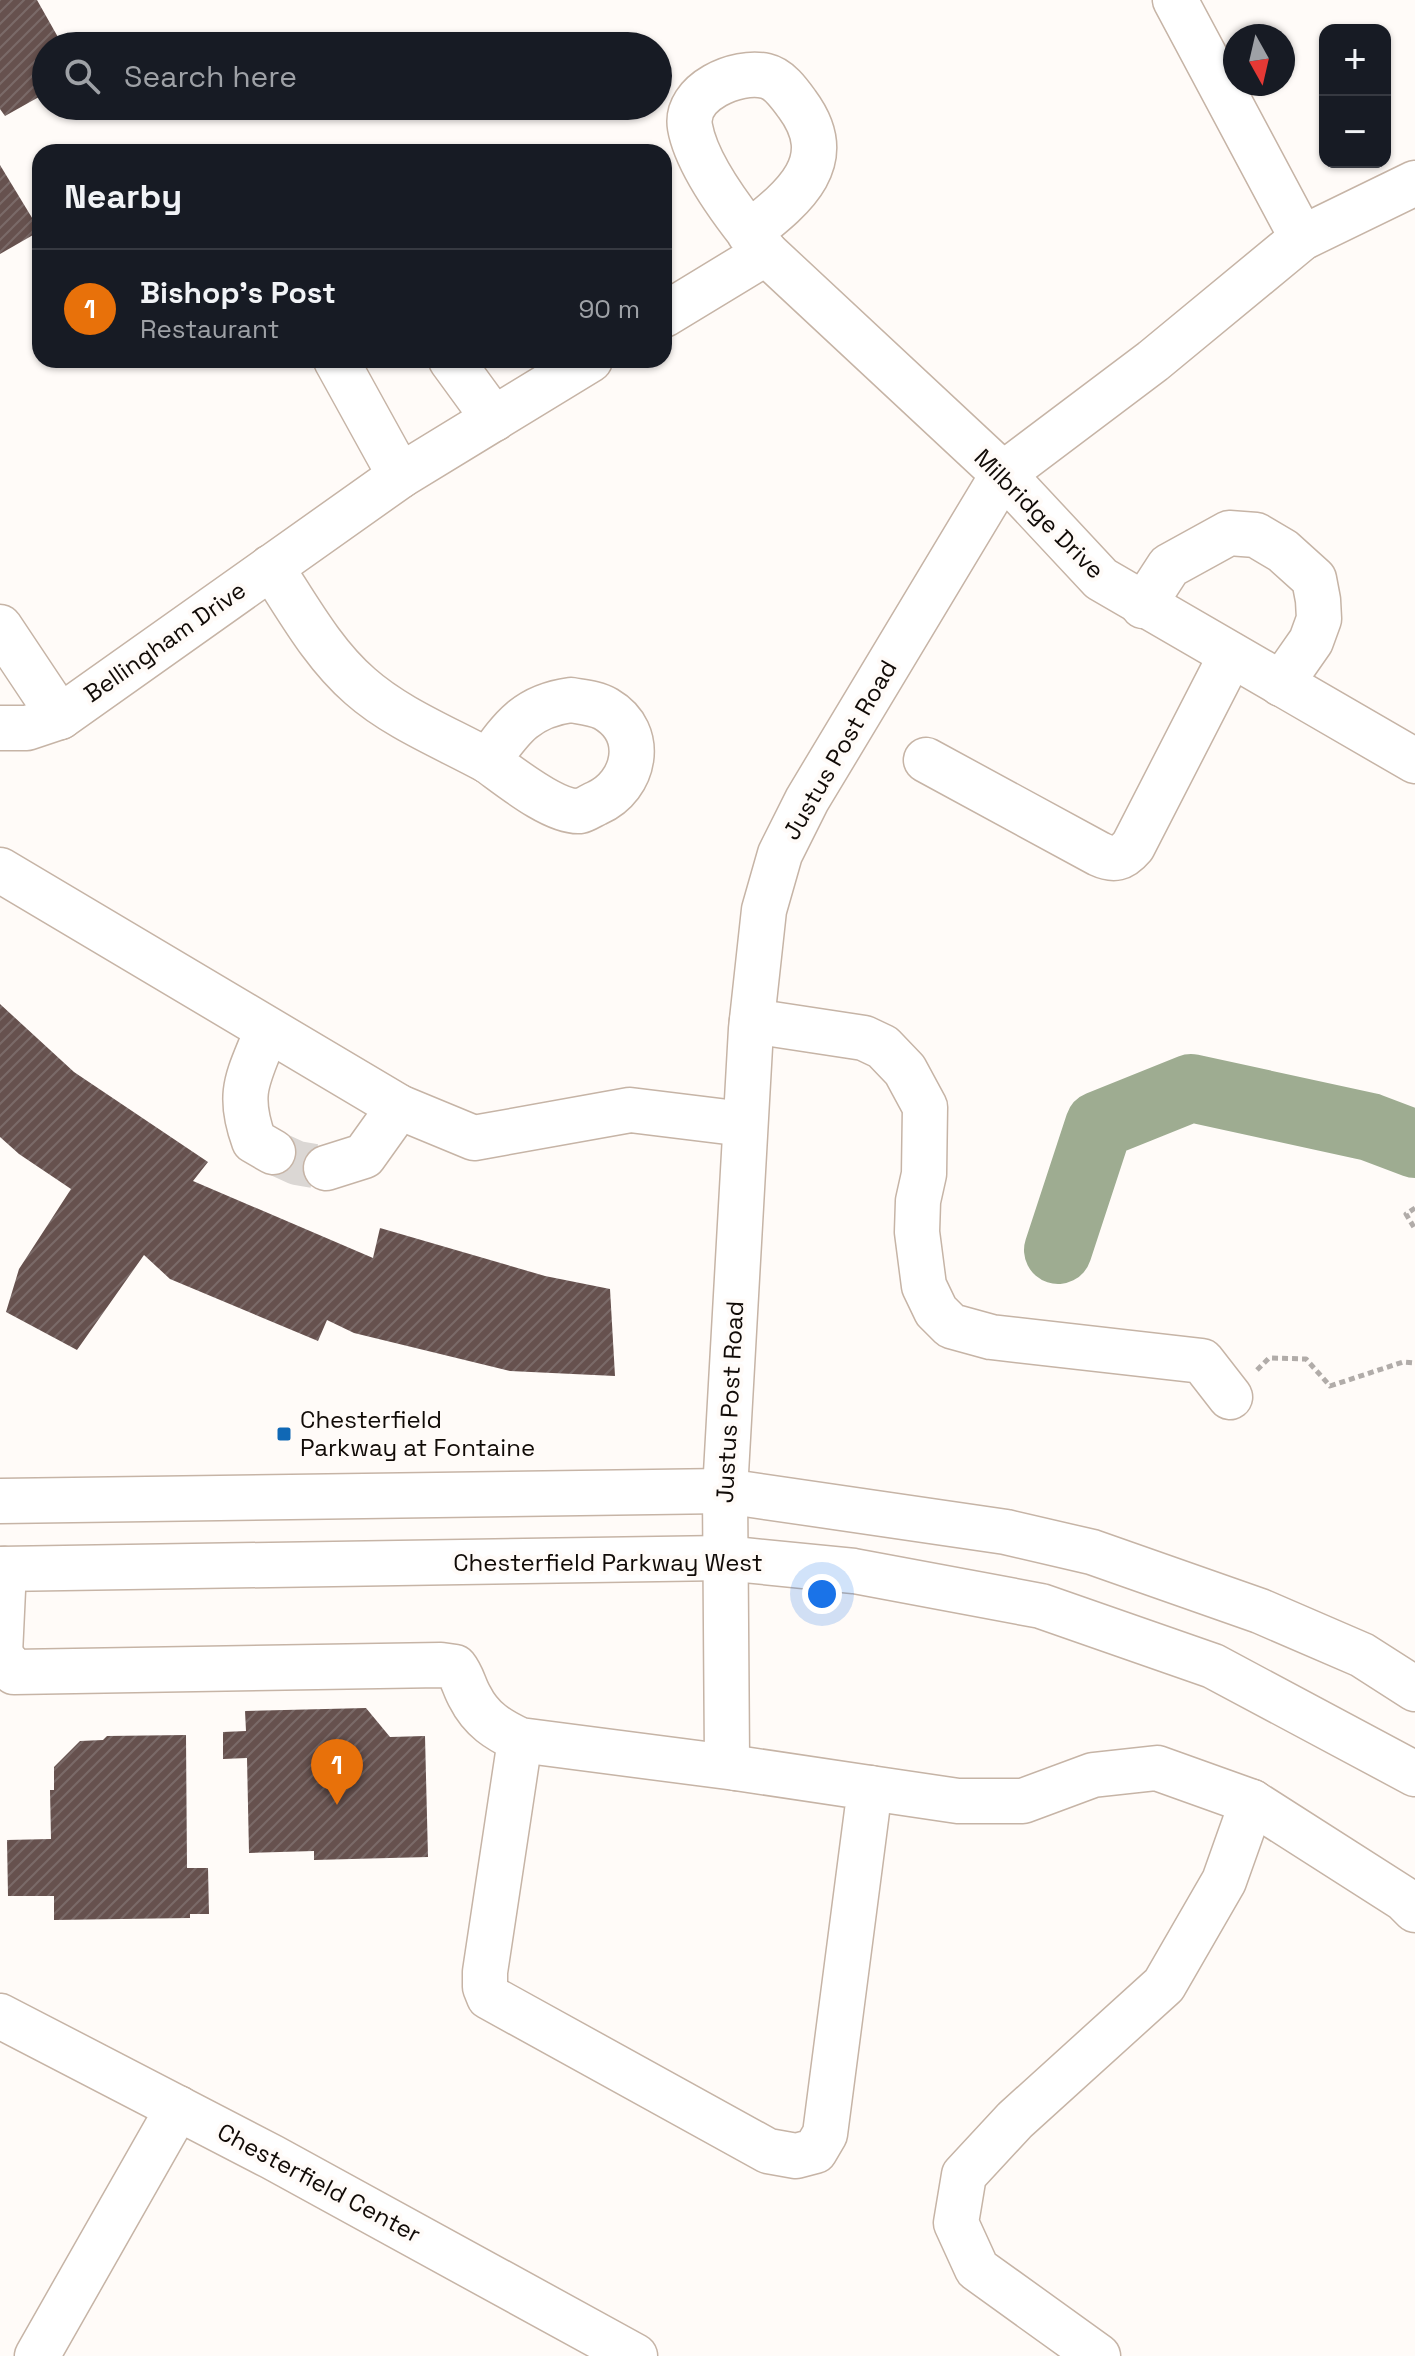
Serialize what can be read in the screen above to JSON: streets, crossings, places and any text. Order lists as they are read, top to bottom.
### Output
{
  "streets": {
    "street": [
      "Milbridge Drive",
      "Bellingham Drive",
      "Justus Post Road",
      "Chesterfield Parkway West",
      "Chesterfield Center"
    ]
  },
  "crossings": [
    ["Milbridge Drive", "Justus Post Road"],
    ["Justus Post Road", "Chesterfield Parkway West"]
  ],
  "places": {
    "transit": ["Chesterfield Parkway at Fontaine"]
  },
  "north": "bottom",
  "page": {
    "map_buttons": ["+", "−"],
    "search": "Search here",
    "heading": "Nearby",
    "list": [
      {
        "mark": "1",
        "name": "Bishop's Post",
        "note": "Restaurant",
        "value": "90 m"
      }
    ],
    "pins": "1"
  }
}
